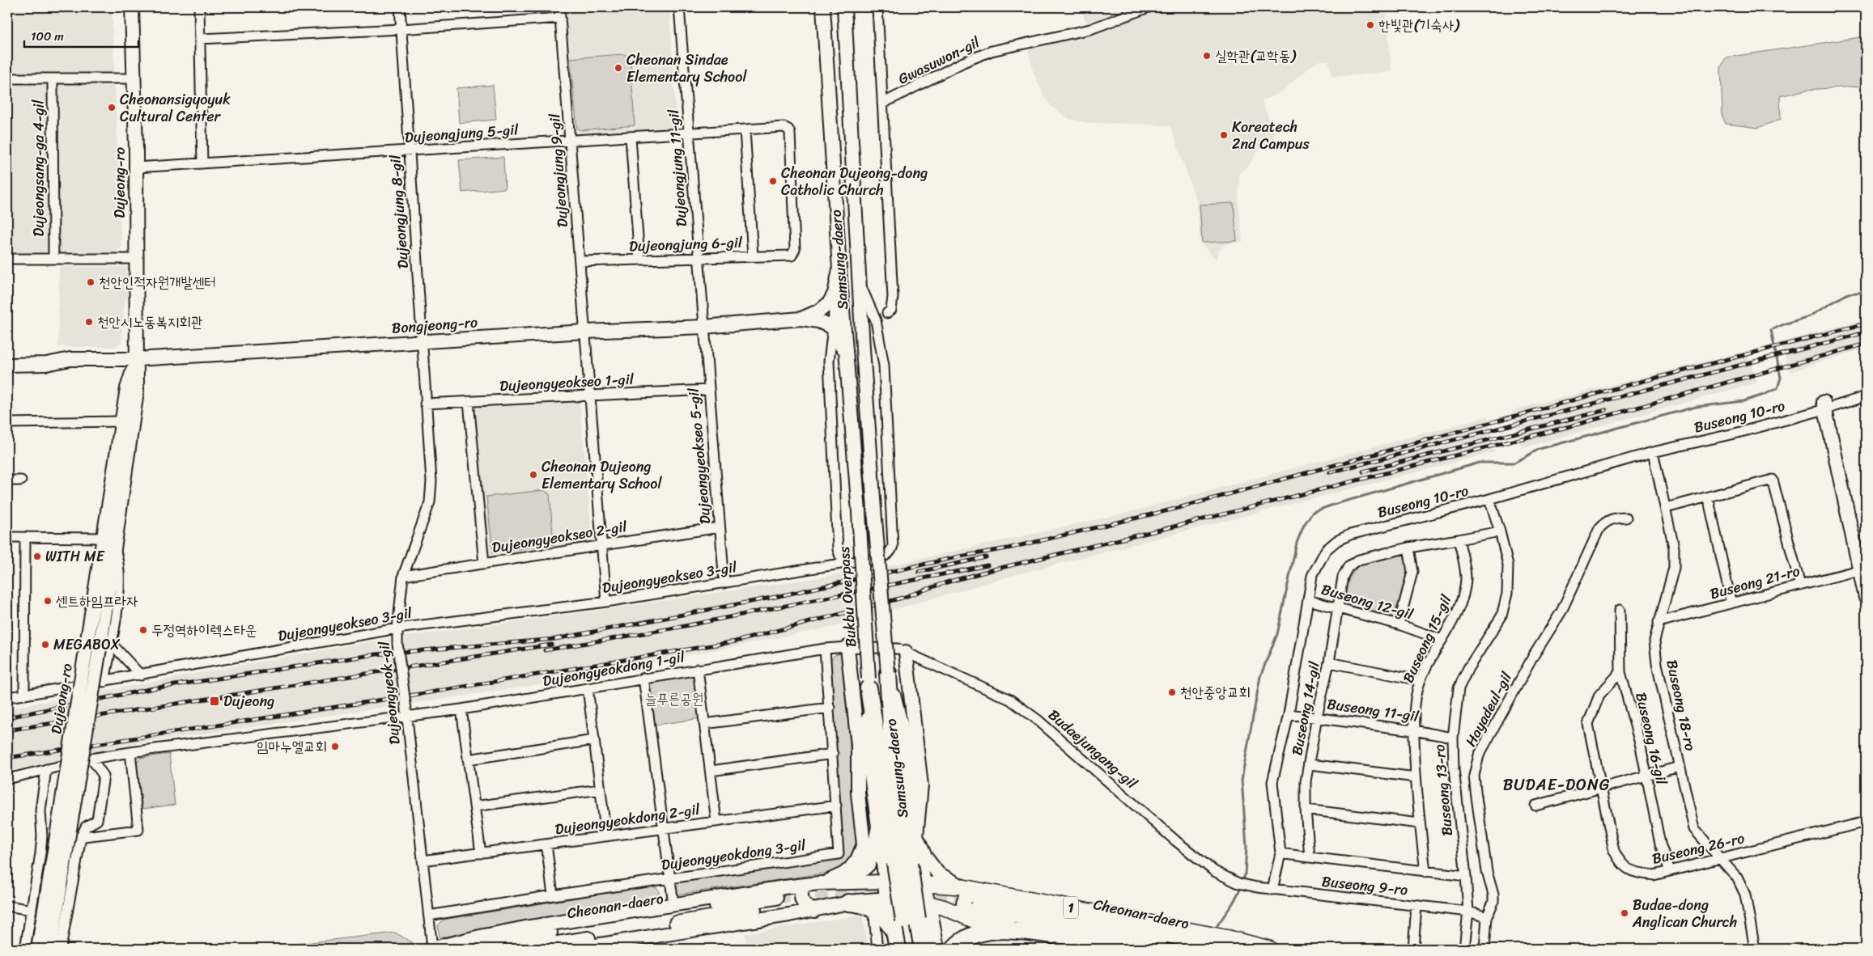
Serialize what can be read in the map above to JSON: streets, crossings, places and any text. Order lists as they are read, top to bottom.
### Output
{
  "streets": {
    "highway": ["Samsung-daero", "1"],
    "main road": [
      "Dujeong-ro",
      "Bongjeong-ro",
      "Bukbu Overpass",
      "Cheonan-daero"
    ],
    "street": [
      "Gwasuwon-gil",
      "Dujeongjung 5-gil",
      "Dujeongsang-ga 4-gil",
      "Dujeongjung 11-gil",
      "Dujeongjung 9-gil",
      "Dujeongjung 8-gil",
      "Dujeongjung 6-gil",
      "Dujeongyeokseo 1-gil",
      "Buseong 10-ro",
      "Dujeongyeokseo 5-gil",
      "Dujeongyeokseo 2-gil",
      "Dujeongyeokseo 3-gil",
      "Buseong 21-ro",
      "Buseong 12-gil",
      "Buseong 15-gil",
      "Dujeongyeokdong 1-gil",
      "Dujeongyeok-gil",
      "Buseong 18-ro",
      "Buseong 14-gil",
      "Hayadeul-gil",
      "Buseong 11-gil",
      "Buseong 16-gil",
      "Budaejungang-gil",
      "Buseong 13-ro",
      "Dujeongyeokdong 2-gil",
      "Buseong 26-ro",
      "Dujeongyeokdong 3-gil",
      "Buseong 9-ro"
    ]
  },
  "crossings": [
    ["Dujeongjung 5-gil", "Dujeongjung 11-gil"],
    ["Dujeongjung 5-gil", "Dujeongjung 9-gil"],
    ["Dujeongjung 5-gil", "Dujeong-ro"],
    ["Dujeongjung 5-gil", "Dujeongjung 8-gil"],
    ["Dujeongjung 5-gil", "Dujeongjung 6-gil"],
    ["Dujeongjung 11-gil", "Dujeongjung 6-gil"],
    ["Dujeongjung 11-gil", "Bongjeong-ro"],
    ["Dujeongjung 11-gil", "Dujeongyeokseo 5-gil"],
    ["Dujeongjung 9-gil", "Dujeongjung 6-gil"],
    ["Dujeongjung 9-gil", "Bongjeong-ro"],
    ["Dujeongjung 9-gil", "Dujeongyeokseo 1-gil"],
    ["Dujeongjung 9-gil", "Dujeongyeokseo 2-gil"],
    ["Dujeongjung 9-gil", "Dujeongyeokseo 3-gil"],
    ["Dujeong-ro", "Bongjeong-ro"],
    ["Dujeongjung 8-gil", "Bongjeong-ro"],
    ["Dujeongjung 8-gil", "Dujeongyeok-gil"],
    ["Samsung-daero", "Dujeongyeokseo 3-gil"],
    ["Samsung-daero", "Bukbu Overpass"],
    ["Bongjeong-ro", "Dujeongyeokseo 5-gil"],
    ["Bongjeong-ro", "Dujeongyeok-gil"],
    ["Dujeongyeokseo 1-gil", "Dujeongyeokseo 5-gil"],
    ["Dujeongyeokseo 1-gil", "Dujeongyeok-gil"],
    ["Buseong 10-ro", "Buseong 12-gil"],
    ["Buseong 10-ro", "Buseong 18-ro"],
    ["Buseong 10-ro", "Buseong 11-gil"],
    ["Buseong 10-ro", "Buseong 13-ro"],
    ["Buseong 10-ro", "Buseong 9-ro"],
    ["Dujeongyeokseo 5-gil", "Dujeongyeokseo 2-gil"],
    ["Dujeongyeokseo 5-gil", "Dujeongyeokseo 3-gil"],
    ["Dujeongyeokseo 2-gil", "Dujeongyeok-gil"],
    ["Dujeongyeokseo 3-gil", "Dujeongyeok-gil"],
    ["Buseong 21-ro", "Buseong 18-ro"],
    ["Buseong 12-gil", "Buseong 15-gil"],
    ["Buseong 12-gil", "Buseong 14-gil"],
    ["Buseong 15-gil", "Buseong 14-gil"],
    ["Buseong 15-gil", "Buseong 11-gil"],
    ["Dujeongyeokdong 1-gil", "Dujeongyeok-gil"],
    ["Dujeongyeokdong 1-gil", "Budaejungang-gil"],
    ["Dujeongyeokdong 1-gil", "Dujeongyeokdong 3-gil"],
    ["Dujeongyeok-gil", "Dujeongyeokdong 2-gil"],
    ["Dujeongyeok-gil", "Dujeongyeokdong 3-gil"],
    ["Buseong 18-ro", "Buseong 26-ro"],
    ["Buseong 14-gil", "Buseong 11-gil"],
    ["Buseong 14-gil", "Buseong 13-ro"],
    ["Hayadeul-gil", "Buseong 9-ro"],
    ["Buseong 11-gil", "Buseong 13-ro"],
    ["Buseong 16-gil", "Buseong 26-ro"],
    ["Budaejungang-gil", "Buseong 9-ro"],
    ["Buseong 13-ro", "Buseong 9-ro"],
    ["Dujeongyeokdong 2-gil", "Dujeongyeokdong 3-gil"],
    ["Cheonan-daero", "1"]
  ],
  "districts": ["BUDAE-DONG"],
  "parks": ["늘푸른공원"],
  "places": {
    "other": [
      "한빛관(기숙사)",
      "실학관(교학동)",
      "Cheonan Sindae Elementary School",
      "Cheonansigyoyuk Cultural Center",
      "Koreatech 2nd Campus",
      "Cheonan Dujeong-dong Catholic Church",
      "천안인적자원개발센터",
      "천안시노동복지회관",
      "Cheonan Dujeong Elementary School",
      "WITH ME",
      "센트하임프라자",
      "두정역하이렉스타운",
      "MEGABOX",
      "천안중앙교회",
      "임마누엘교회",
      "Budae-dong Anglican Church"
    ],
    "transit": ["Dujeong"]
  },
  "scale_bar": "100 m"
}
